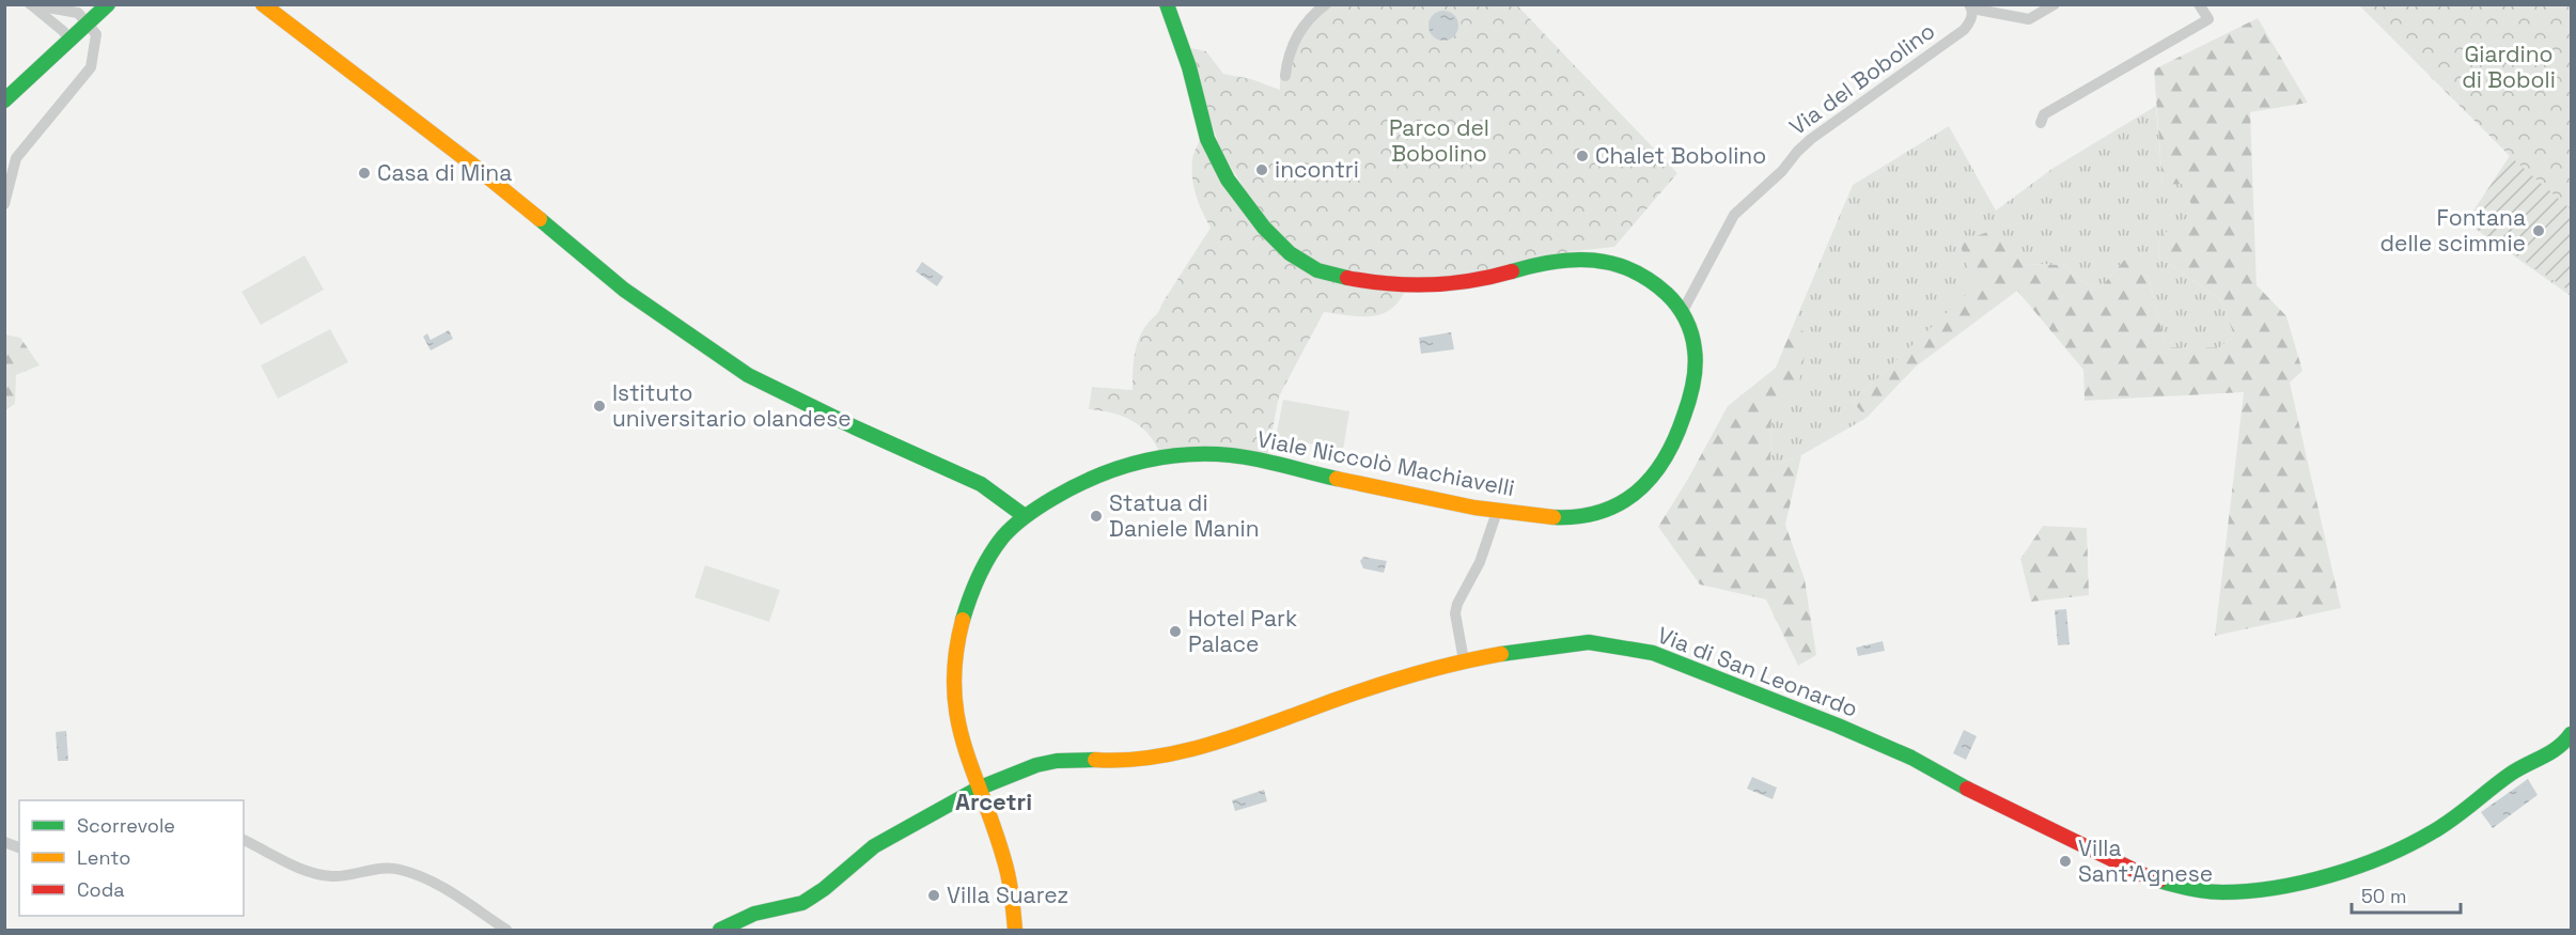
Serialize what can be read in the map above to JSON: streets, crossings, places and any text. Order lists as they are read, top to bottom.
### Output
{
  "streets": {
    "main road": ["Viale Niccolò Machiavelli", "Via di San Leonardo"],
    "street": ["Via del Bobolino"]
  },
  "crossings": [
    ["Via del Bobolino", "Viale Niccolò Machiavelli"],
    ["Viale Niccolò Machiavelli", "Via di San Leonardo"]
  ],
  "districts": ["Arcetri"],
  "parks": ["Giardino di Boboli", "Parco del Bobolino"],
  "places": [
    "Chalet Bobolino",
    "incontri",
    "Casa di Mina",
    "Fontana delle scimmie",
    "Istituto universitario olandese",
    "Statua di Daniele Manin",
    "Hotel Park Palace",
    "Villa Sant'Agnese",
    "Villa Suarez"
  ],
  "legend": ["Scorrevole", "Lento", "Coda"],
  "scale_bar": "50 m"
}
